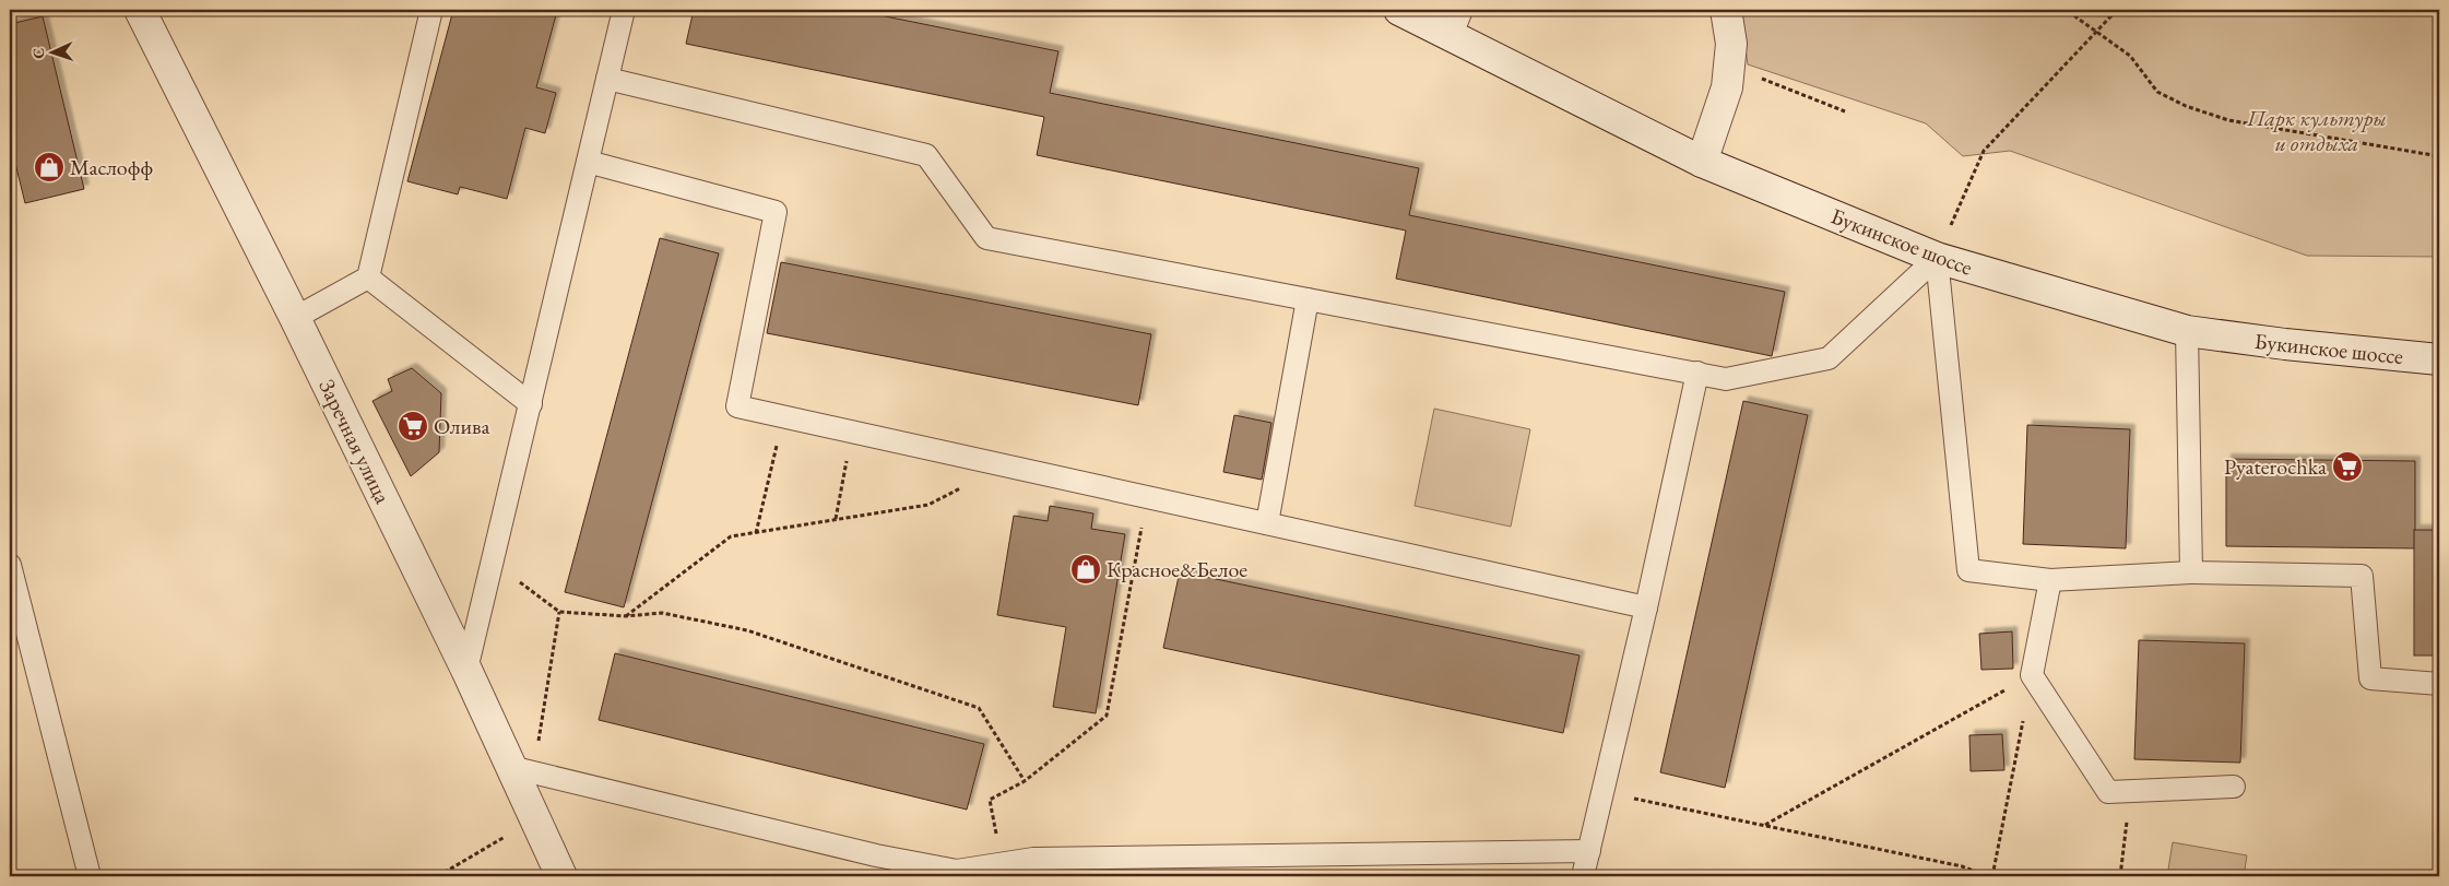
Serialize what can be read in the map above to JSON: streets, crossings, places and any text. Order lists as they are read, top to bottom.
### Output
{
  "streets": {
    "street": ["Букинское шоссе", "Заречная улица"]
  },
  "parks": ["Парк культуры и отдыха"],
  "places": {
    "shop": ["Маслофф", "Красное&Белое"],
    "supermarket": ["Олива", "Pyaterochka"]
  },
  "north": "left"
}
